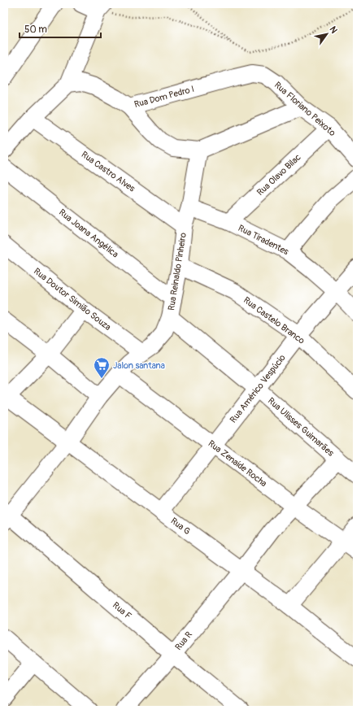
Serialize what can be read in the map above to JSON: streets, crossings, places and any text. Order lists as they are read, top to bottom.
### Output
{
  "streets": {
    "street": [
      "Rua Dom Pedro I",
      "Rua Floriano Peixoto",
      "Rua Castro Alves",
      "Rua Olavo Bilac",
      "Rua Joana Angélica",
      "Rua Tiradentes",
      "Rua Reinaldo Pinheiro",
      "Rua Doutor Simião Souza",
      "Rua Castelo Branco",
      "Rua Américo Vespúcio",
      "Rua Ulisses Guimarães",
      "Rua Zenaide Rocha",
      "Rua G",
      "Rua F",
      "Rua R"
    ]
  },
  "crossings": [
    ["Rua Dom Pedro I", "Rua Floriano Peixoto"],
    ["Rua Floriano Peixoto", "Rua Olavo Bilac"],
    ["Rua Castro Alves", "Rua Reinaldo Pinheiro"],
    ["Rua Olavo Bilac", "Rua Tiradentes"],
    ["Rua Joana Angélica", "Rua Reinaldo Pinheiro"],
    ["Rua Tiradentes", "Rua Reinaldo Pinheiro"],
    ["Rua Tiradentes", "Rua Américo Vespúcio"],
    ["Rua Reinaldo Pinheiro", "Rua Doutor Simião Souza"],
    ["Rua Reinaldo Pinheiro", "Rua Castelo Branco"],
    ["Rua Reinaldo Pinheiro", "Rua Ulisses Guimarães"],
    ["Rua Reinaldo Pinheiro", "Rua Zenaide Rocha"],
    ["Rua Reinaldo Pinheiro", "Rua G"],
    ["Rua Reinaldo Pinheiro", "Rua F"],
    ["Rua Castelo Branco", "Rua Américo Vespúcio"],
    ["Rua Américo Vespúcio", "Rua Ulisses Guimarães"],
    ["Rua Américo Vespúcio", "Rua Zenaide Rocha"],
    ["Rua Américo Vespúcio", "Rua G"],
    ["Rua Ulisses Guimarães", "Rua R"],
    ["Rua Zenaide Rocha", "Rua R"],
    ["Rua G", "Rua R"],
    ["Rua F", "Rua R"]
  ],
  "places": {
    "supermarket": ["Jalon santana"]
  },
  "scale_bar": "50 m",
  "north": "top right"
}
